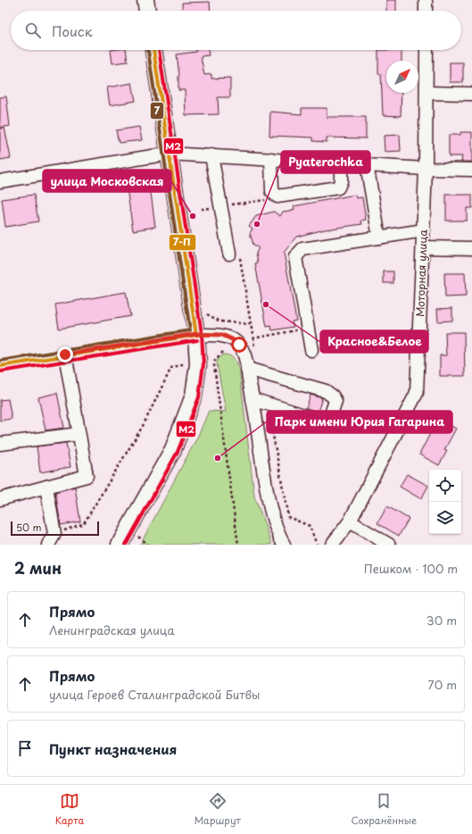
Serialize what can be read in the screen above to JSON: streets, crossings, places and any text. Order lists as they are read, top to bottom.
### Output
{
  "streets": {
    "street": ["Моторная улица"]
  },
  "places": [
    "улица Московская",
    "Pyaterochka",
    "Красное&Белое",
    "Парк имени Юрия Гагарина"
  ],
  "lines": ["transit line 7-П", "transit line М2", "transit line 7"],
  "scale_bar": "50 m",
  "north": "top right",
  "page": {
    "search": "Поиск",
    "scale": "50 m",
    "heading": ["2 мин", "Пешком · 100 m"],
    "list": [
      ["Прямо", "Ленинградская улица", "30 m"],
      ["Прямо", "улица Героев Сталинградской Битвы", "70 m"],
      "Пункт назначения"
    ],
    "nav": ["Карта", "Маршрут", "Сохранённые"]
  }
}
